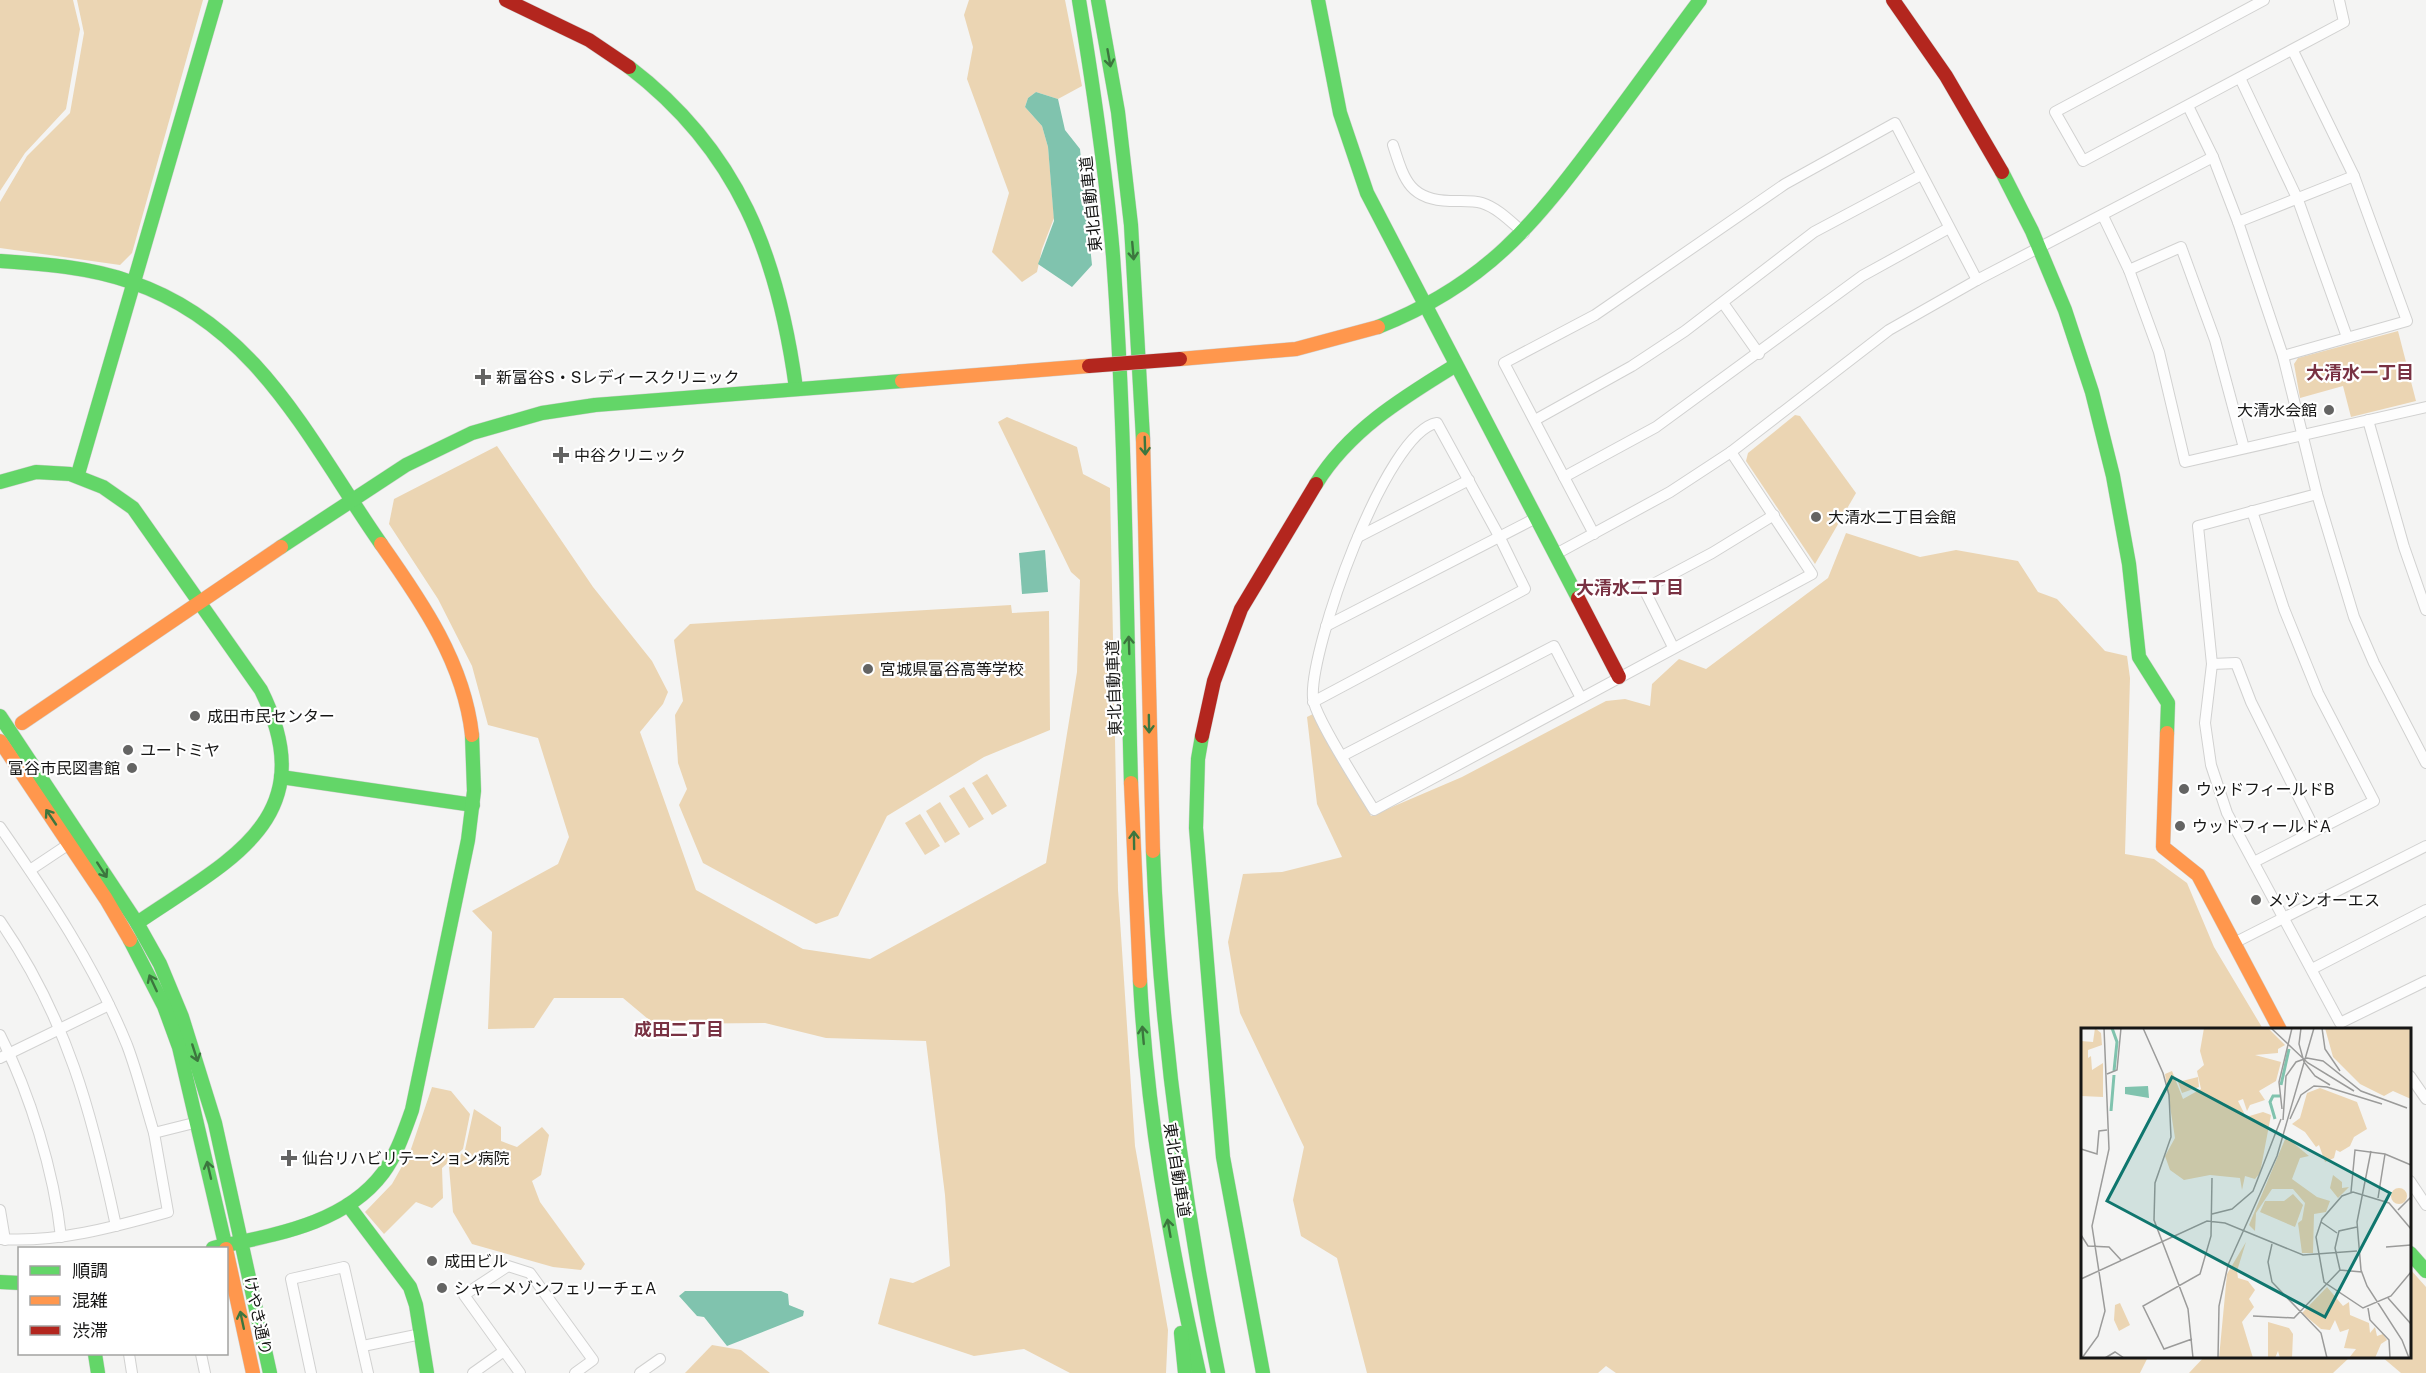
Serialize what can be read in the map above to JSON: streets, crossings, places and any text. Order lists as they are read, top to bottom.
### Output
{
  "streets": {
    "main road": ["東北自動車道", "けやき通り"]
  },
  "districts": ["大清水一丁目", "大清水二丁目", "成田二丁目"],
  "places": {
    "health": ["新富谷S・Sレディースクリニック", "中谷クリニック", "仙台リハビリテーション病院"],
    "other": [
      "大清水会館",
      "大清水二丁目会館",
      "宮城県富谷高等学校",
      "成田市民センター",
      "ユートミヤ",
      "富谷市民図書館",
      "ウッドフィールドB",
      "ウッドフィールドA",
      "メゾンオーエス",
      "成田ビル",
      "シャーメゾンフェリーチェA"
    ]
  },
  "legend": ["順調", "混雑", "渋滞"]
}
